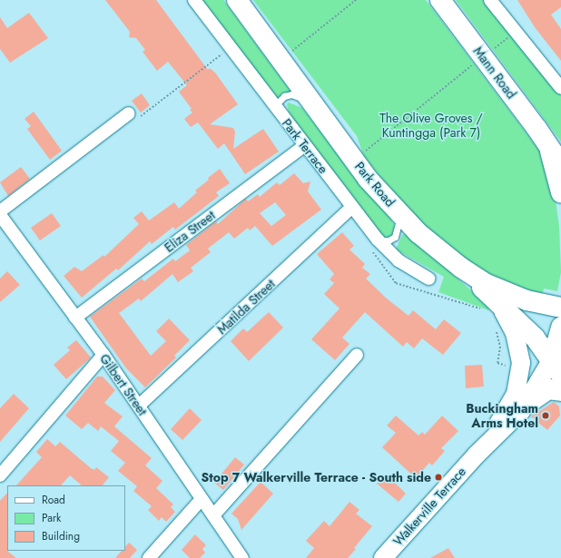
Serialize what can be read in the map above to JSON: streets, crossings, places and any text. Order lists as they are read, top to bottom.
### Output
{
  "streets": {
    "highway": ["Mann Road", "Park Road"],
    "street": [
      "Park Terrace",
      "Eliza Street",
      "Matilda Street",
      "Gilbert Street",
      "Walkerville Terrace"
    ]
  },
  "crossings": [
    ["Park Terrace", "Eliza Street"],
    ["Park Terrace", "Matilda Street"],
    ["Eliza Street", "Gilbert Street"],
    ["Matilda Street", "Gilbert Street"]
  ],
  "parks": ["The Olive Groves / Kuntingga (Park 7)"],
  "places": ["Buckingham Arms Hotel", "Stop 7 Walkerville Terrace - South side"],
  "legend": ["Road", "Park", "Building"]
}
